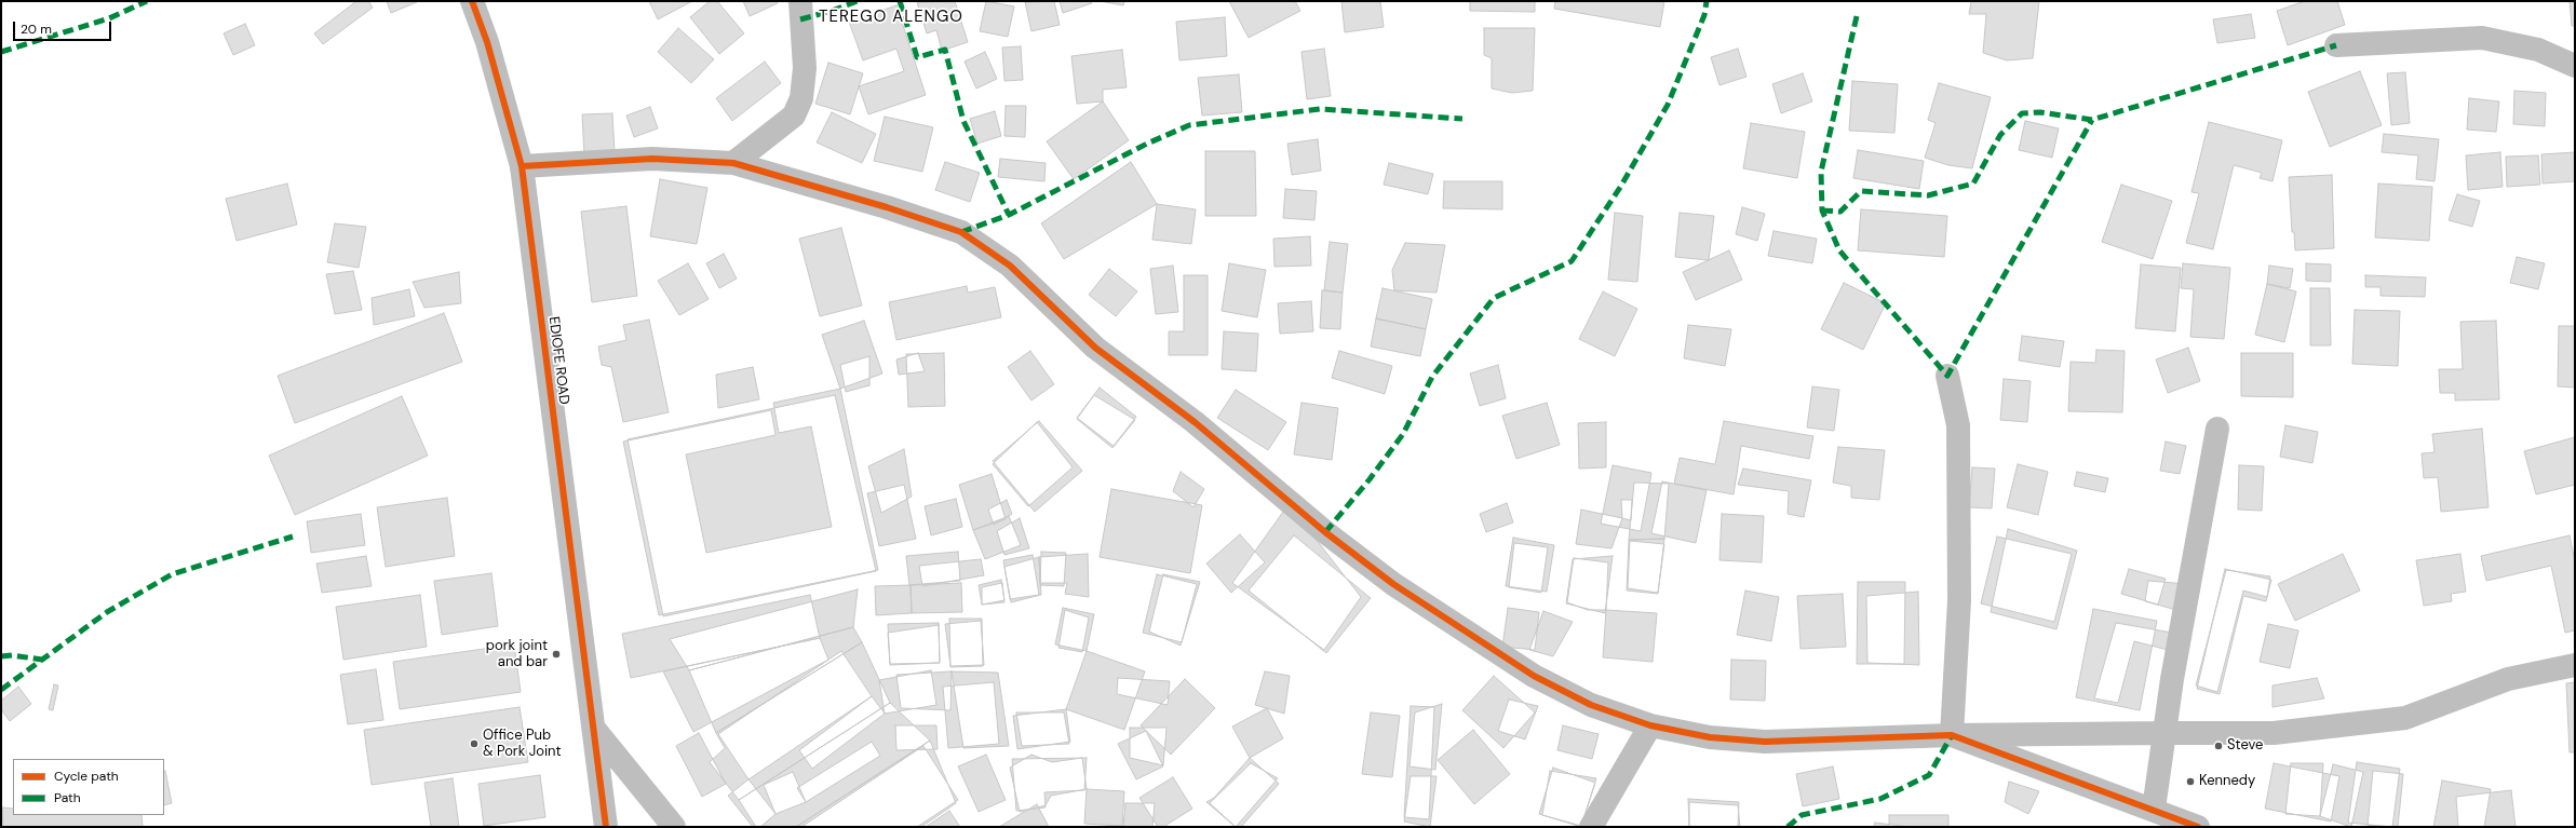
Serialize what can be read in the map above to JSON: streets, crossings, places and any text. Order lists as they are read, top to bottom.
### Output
{
  "streets": {
    "street": ["EDIOFE ROAD"]
  },
  "districts": ["TEREGO ALENGO"],
  "places": [
    "pork joint and bar",
    "Office Pub & Pork Joint",
    "Steve",
    "Kennedy"
  ],
  "legend": ["Cycle path", "Path"],
  "scale_bar": "20 m"
}
